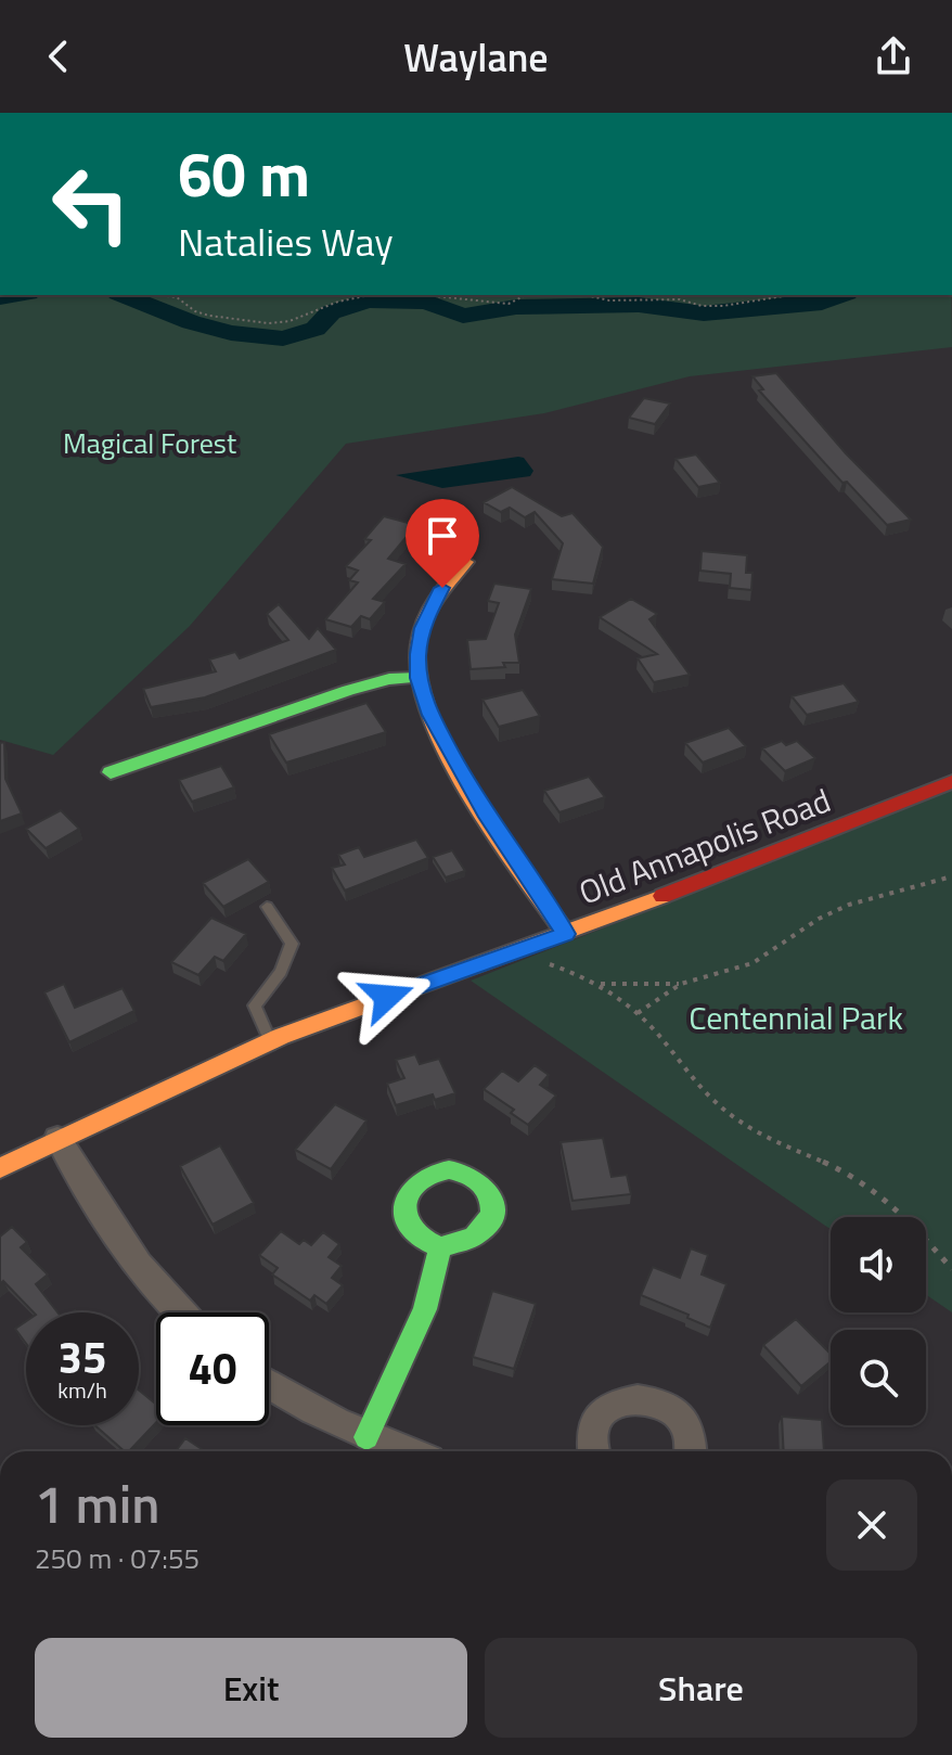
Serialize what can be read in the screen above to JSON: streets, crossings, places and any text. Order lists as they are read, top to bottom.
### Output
{
  "streets": {
    "street": ["Old Annapolis Road"]
  },
  "parks": ["Magical Forest", "Centennial Park"],
  "page": {
    "header": "Waylane",
    "turn": ["60 m", "Natalies Way"],
    "speed": "35 km/h",
    "limit": "40",
    "heading": ["1 min", "250 m · 07:55"],
    "buttons": ["Exit", "Share"]
  }
}
